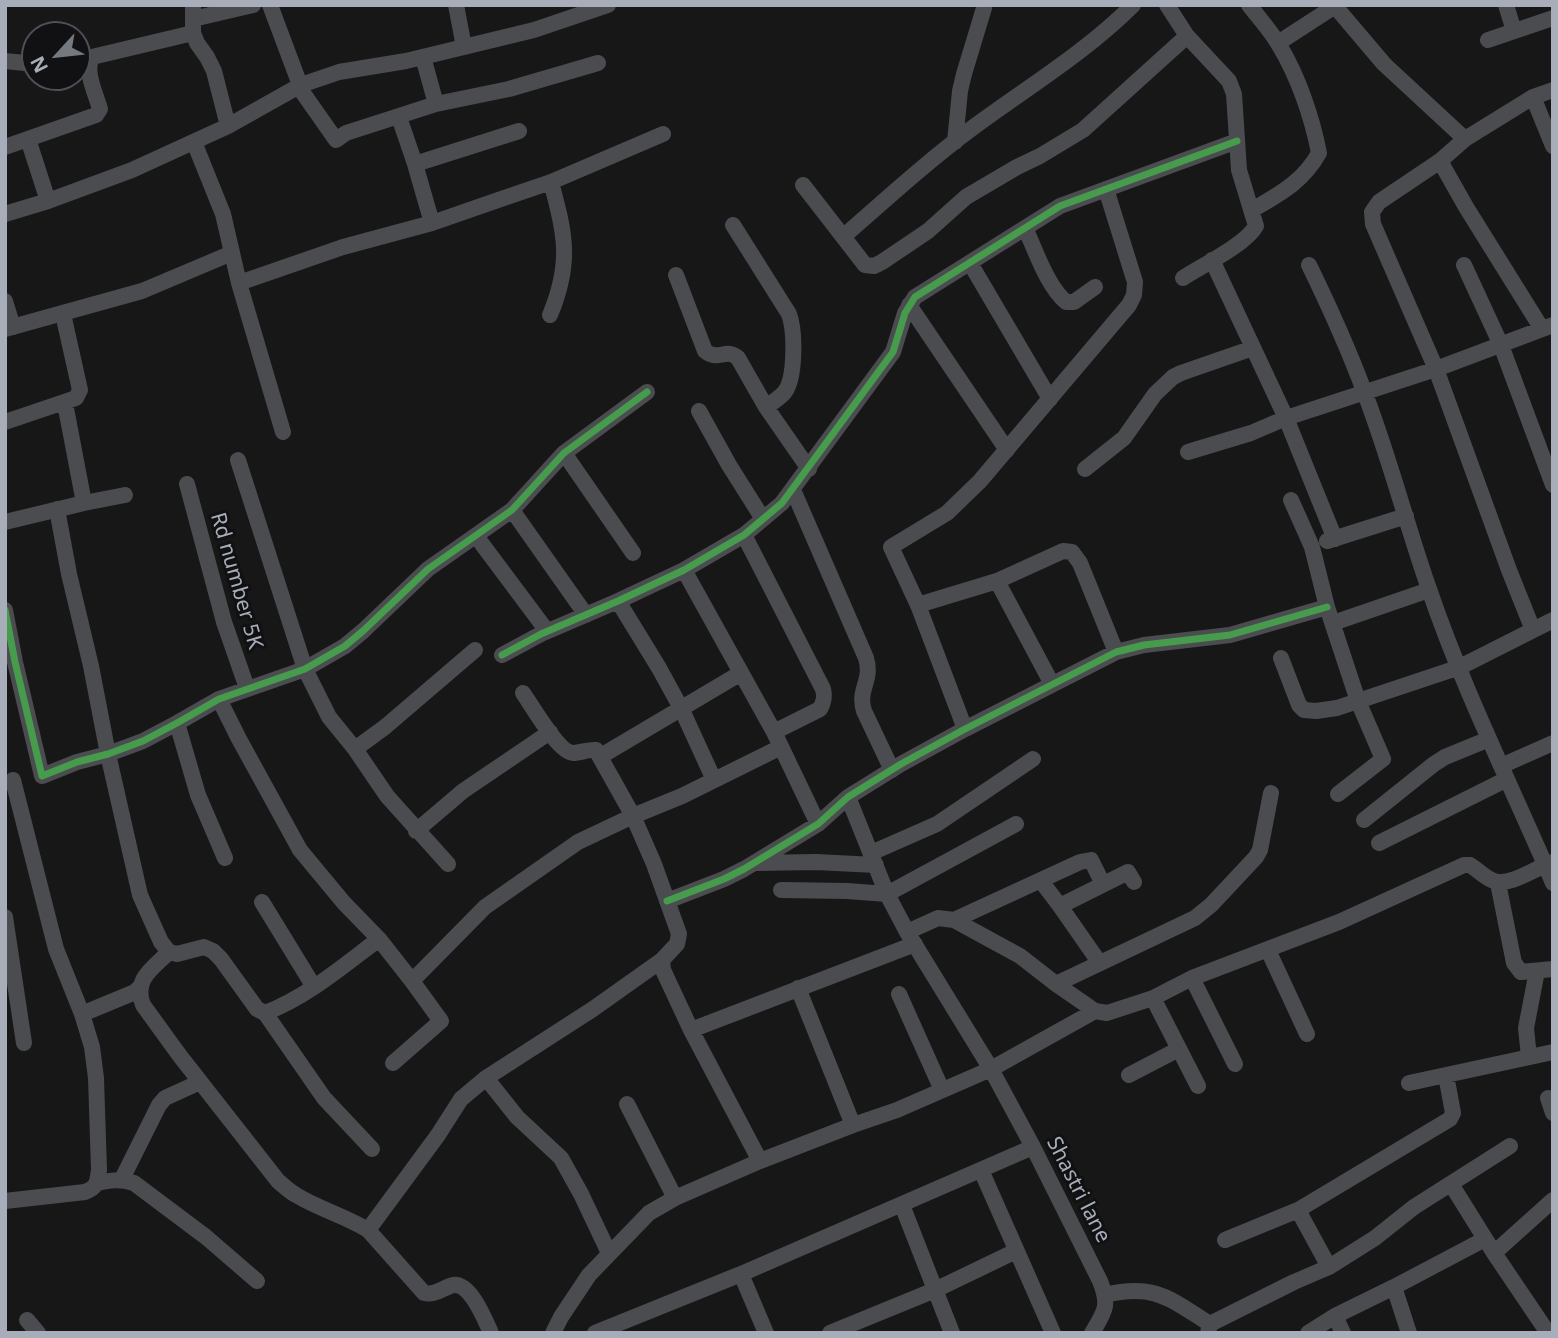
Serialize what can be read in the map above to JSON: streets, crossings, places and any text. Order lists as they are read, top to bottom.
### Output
{
  "streets": {
    "street": ["Rd number 5K", "Shastri lane"]
  },
  "north": "bottom left"
}
